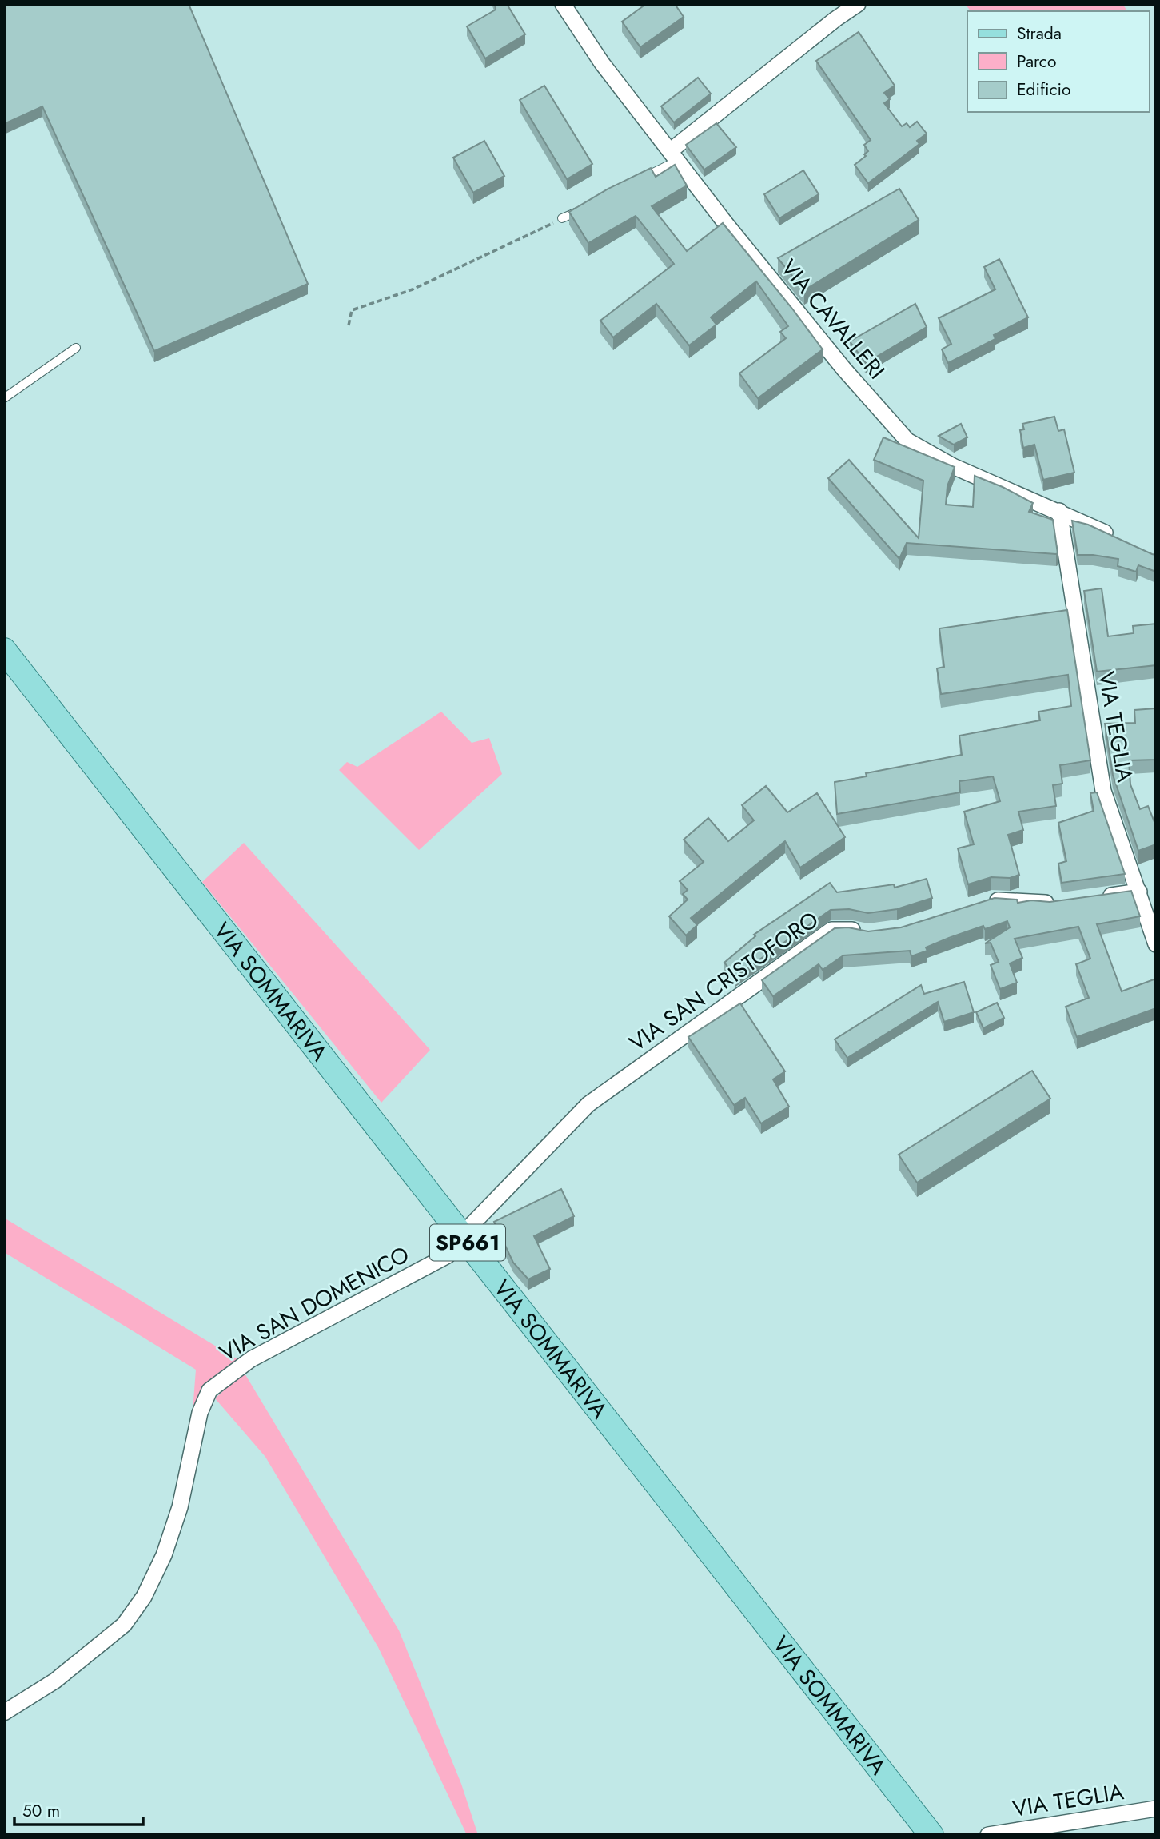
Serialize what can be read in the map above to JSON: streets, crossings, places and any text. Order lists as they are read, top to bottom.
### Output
{
  "streets": {
    "main road": ["VIA SOMMARIVA", "SP661"],
    "street": [
      "VIA CAVALLERI",
      "VIA TEGLIA",
      "VIA SAN CRISTOFORO",
      "VIA SAN DOMENICO"
    ]
  },
  "crossings": [
    ["VIA CAVALLERI", "VIA TEGLIA"],
    ["VIA SAN CRISTOFORO", "VIA SOMMARIVA"],
    ["VIA SAN CRISTOFORO", "VIA SAN DOMENICO"],
    ["VIA SOMMARIVA", "VIA SAN DOMENICO"]
  ],
  "legend": ["Strada", "Parco", "Edificio"],
  "scale_bar": "50 m"
}
